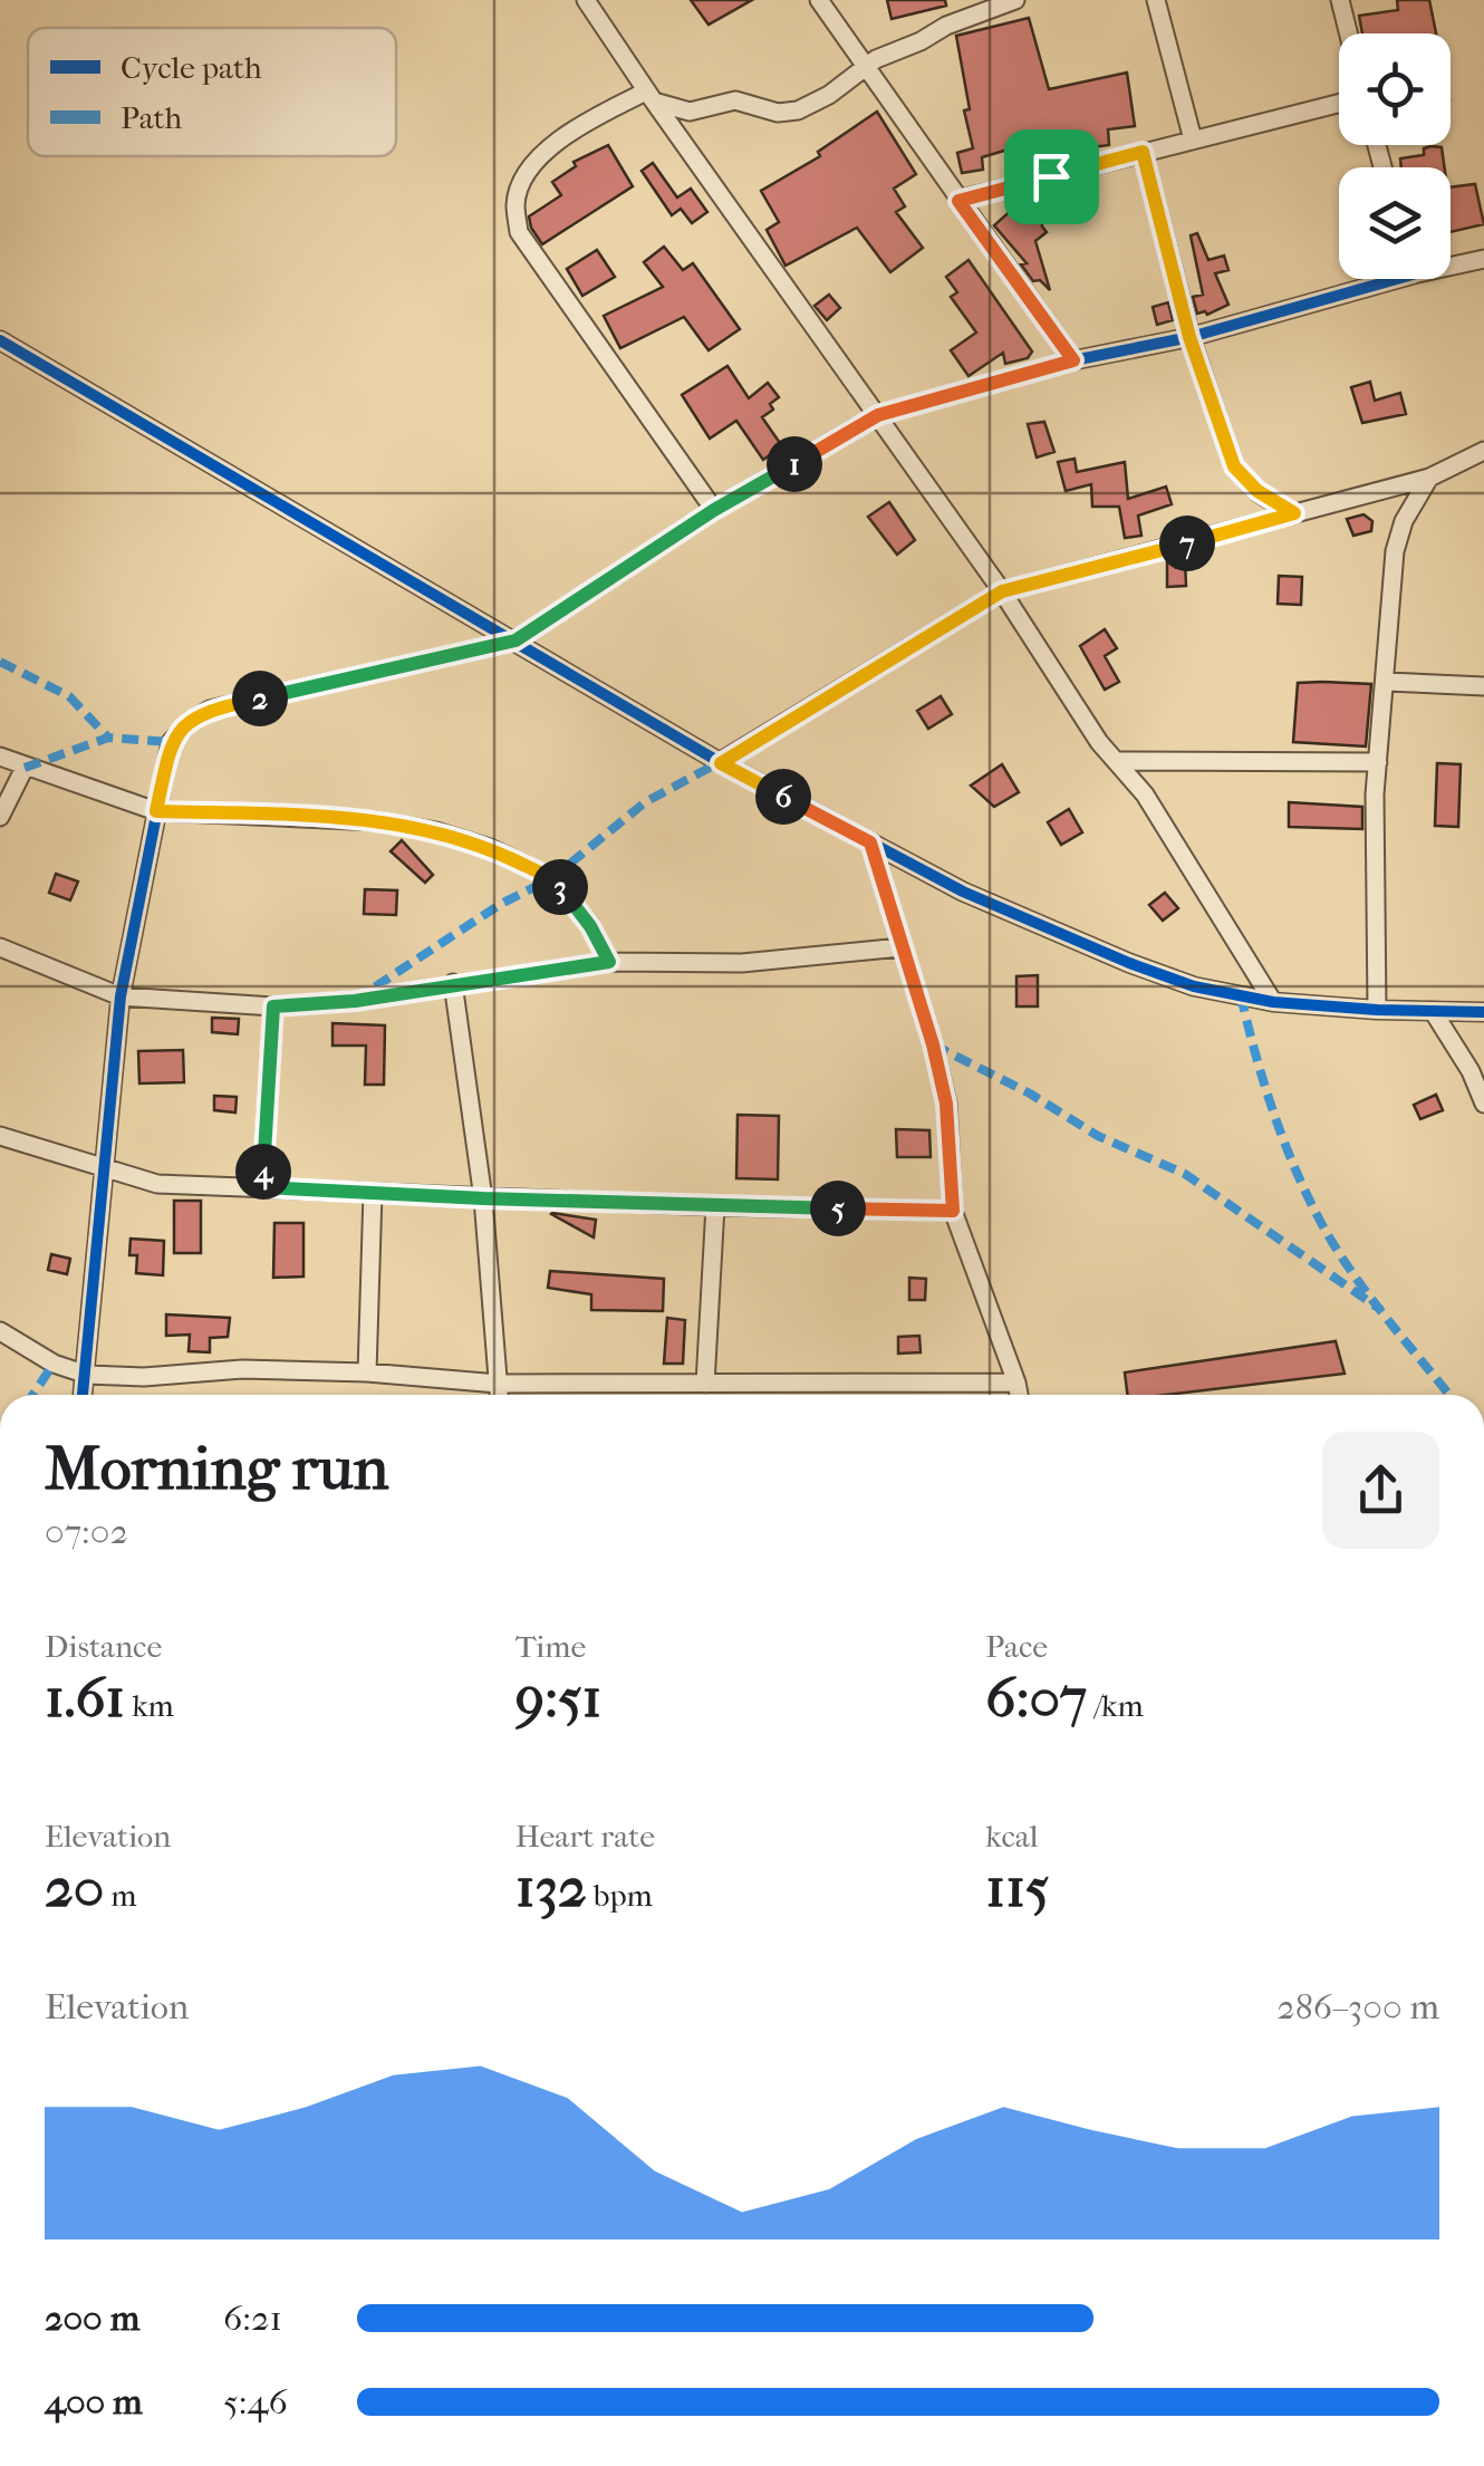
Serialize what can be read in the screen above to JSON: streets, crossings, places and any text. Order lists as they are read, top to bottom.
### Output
{
  "legend": ["Cycle path", "Path"],
  "page": {
    "pins": [
      "1",
      "7",
      "2",
      "6",
      "3",
      "4",
      "5"
    ],
    "heading": ["Morning run", "07:02"],
    "stats": [
      ["Distance", "1.61 km"],
      ["Time", "9:51"],
      ["Pace", "6:07 /km"],
      ["Elevation", "20 m"],
      ["Heart rate", "132 bpm"],
      ["kcal", "115"]
    ],
    "chart": ["Elevation", "286–300 m"],
    "list": [
      {
        "name": "200 m",
        "note": "6:21"
      },
      {
        "name": "400 m",
        "note": "5:46"
      }
    ]
  }
}
